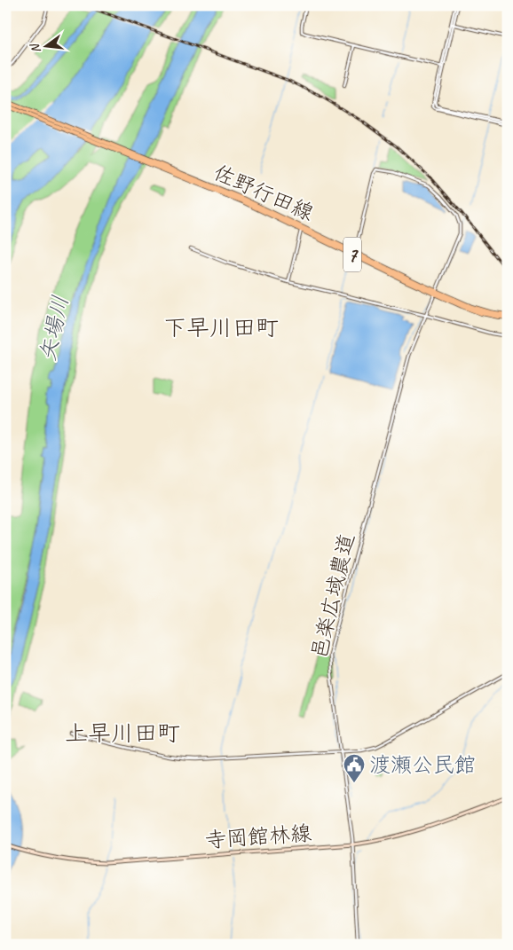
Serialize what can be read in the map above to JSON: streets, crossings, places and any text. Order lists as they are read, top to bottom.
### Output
{
  "streets": {
    "main road": ["佐野行田線", "7", "寺岡館林線"],
    "street": ["邑楽広域農道"]
  },
  "crossings": [
    ["佐野行田線", "邑楽広域農道"],
    ["邑楽広域農道", "寺岡館林線"]
  ],
  "districts": ["下早川田町", "上早川田町"],
  "water": ["矢場川"],
  "places": {
    "public building": ["渡瀬公民館"]
  },
  "north": "left"
}
